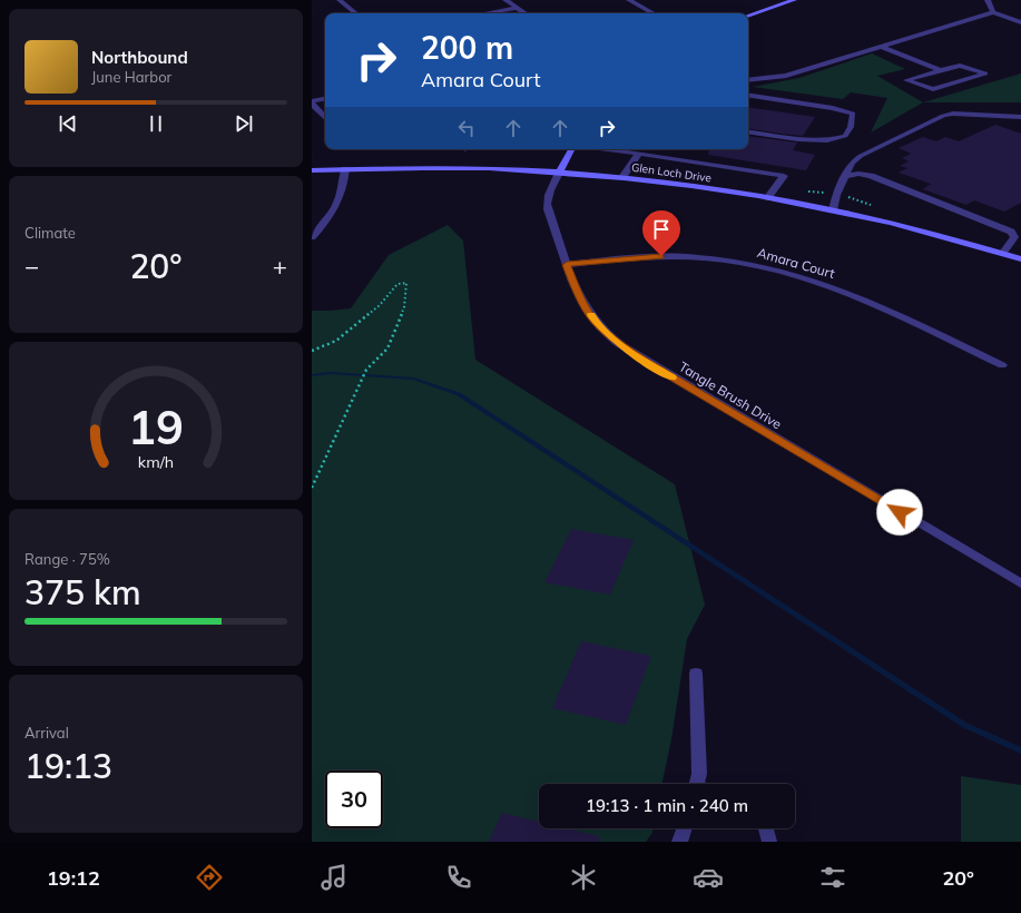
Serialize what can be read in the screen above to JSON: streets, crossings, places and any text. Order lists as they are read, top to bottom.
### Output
{
  "streets": {
    "street": ["Glen Loch Drive", "Amara Court", "Tangle Brush Drive"]
  },
  "crossings": [
    ["Glen Loch Drive", "Tangle Brush Drive"],
    ["Amara Court", "Tangle Brush Drive"]
  ],
  "page": {
    "turn": ["200 m", "Amara Court"],
    "song": ["Northbound", "June Harbor"],
    "tile": [
      "Climate",
      ["Range · 75%", "375 km"],
      ["Arrival", "19:13"]
    ],
    "heat": ["−", "20°", "+"],
    "limit": "30",
    "trip": "19:13 · 1 min · 240 m",
    "tabs": ["19:12", "20°"],
    "gauge": ["19", "km/h"]
  }
}
